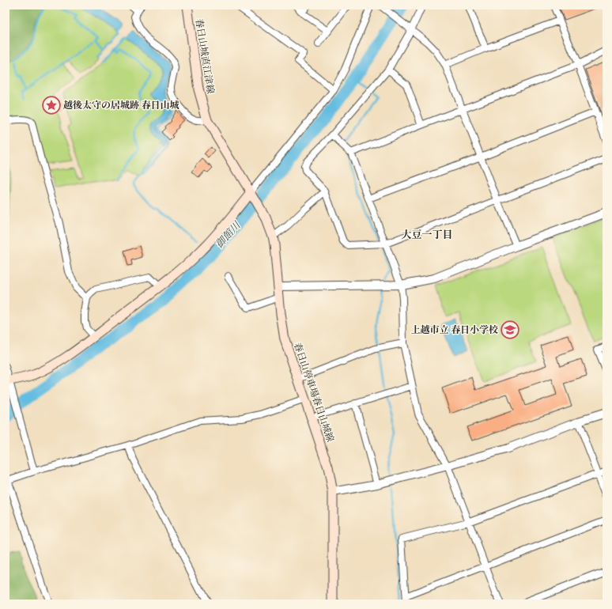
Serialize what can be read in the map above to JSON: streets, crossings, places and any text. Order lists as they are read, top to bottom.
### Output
{
  "streets": {
    "main road": ["春日山城直江津線", "春日山停車場春日山城線"]
  },
  "crossings": [
    ["春日山城直江津線", "春日山停車場春日山城線"]
  ],
  "districts": ["大豆一丁目"],
  "water": ["御館川"],
  "places": {
    "place": ["越後太守の居城跡 春日山城"],
    "school or university": ["上越市立 春日小学校"]
  }
}
